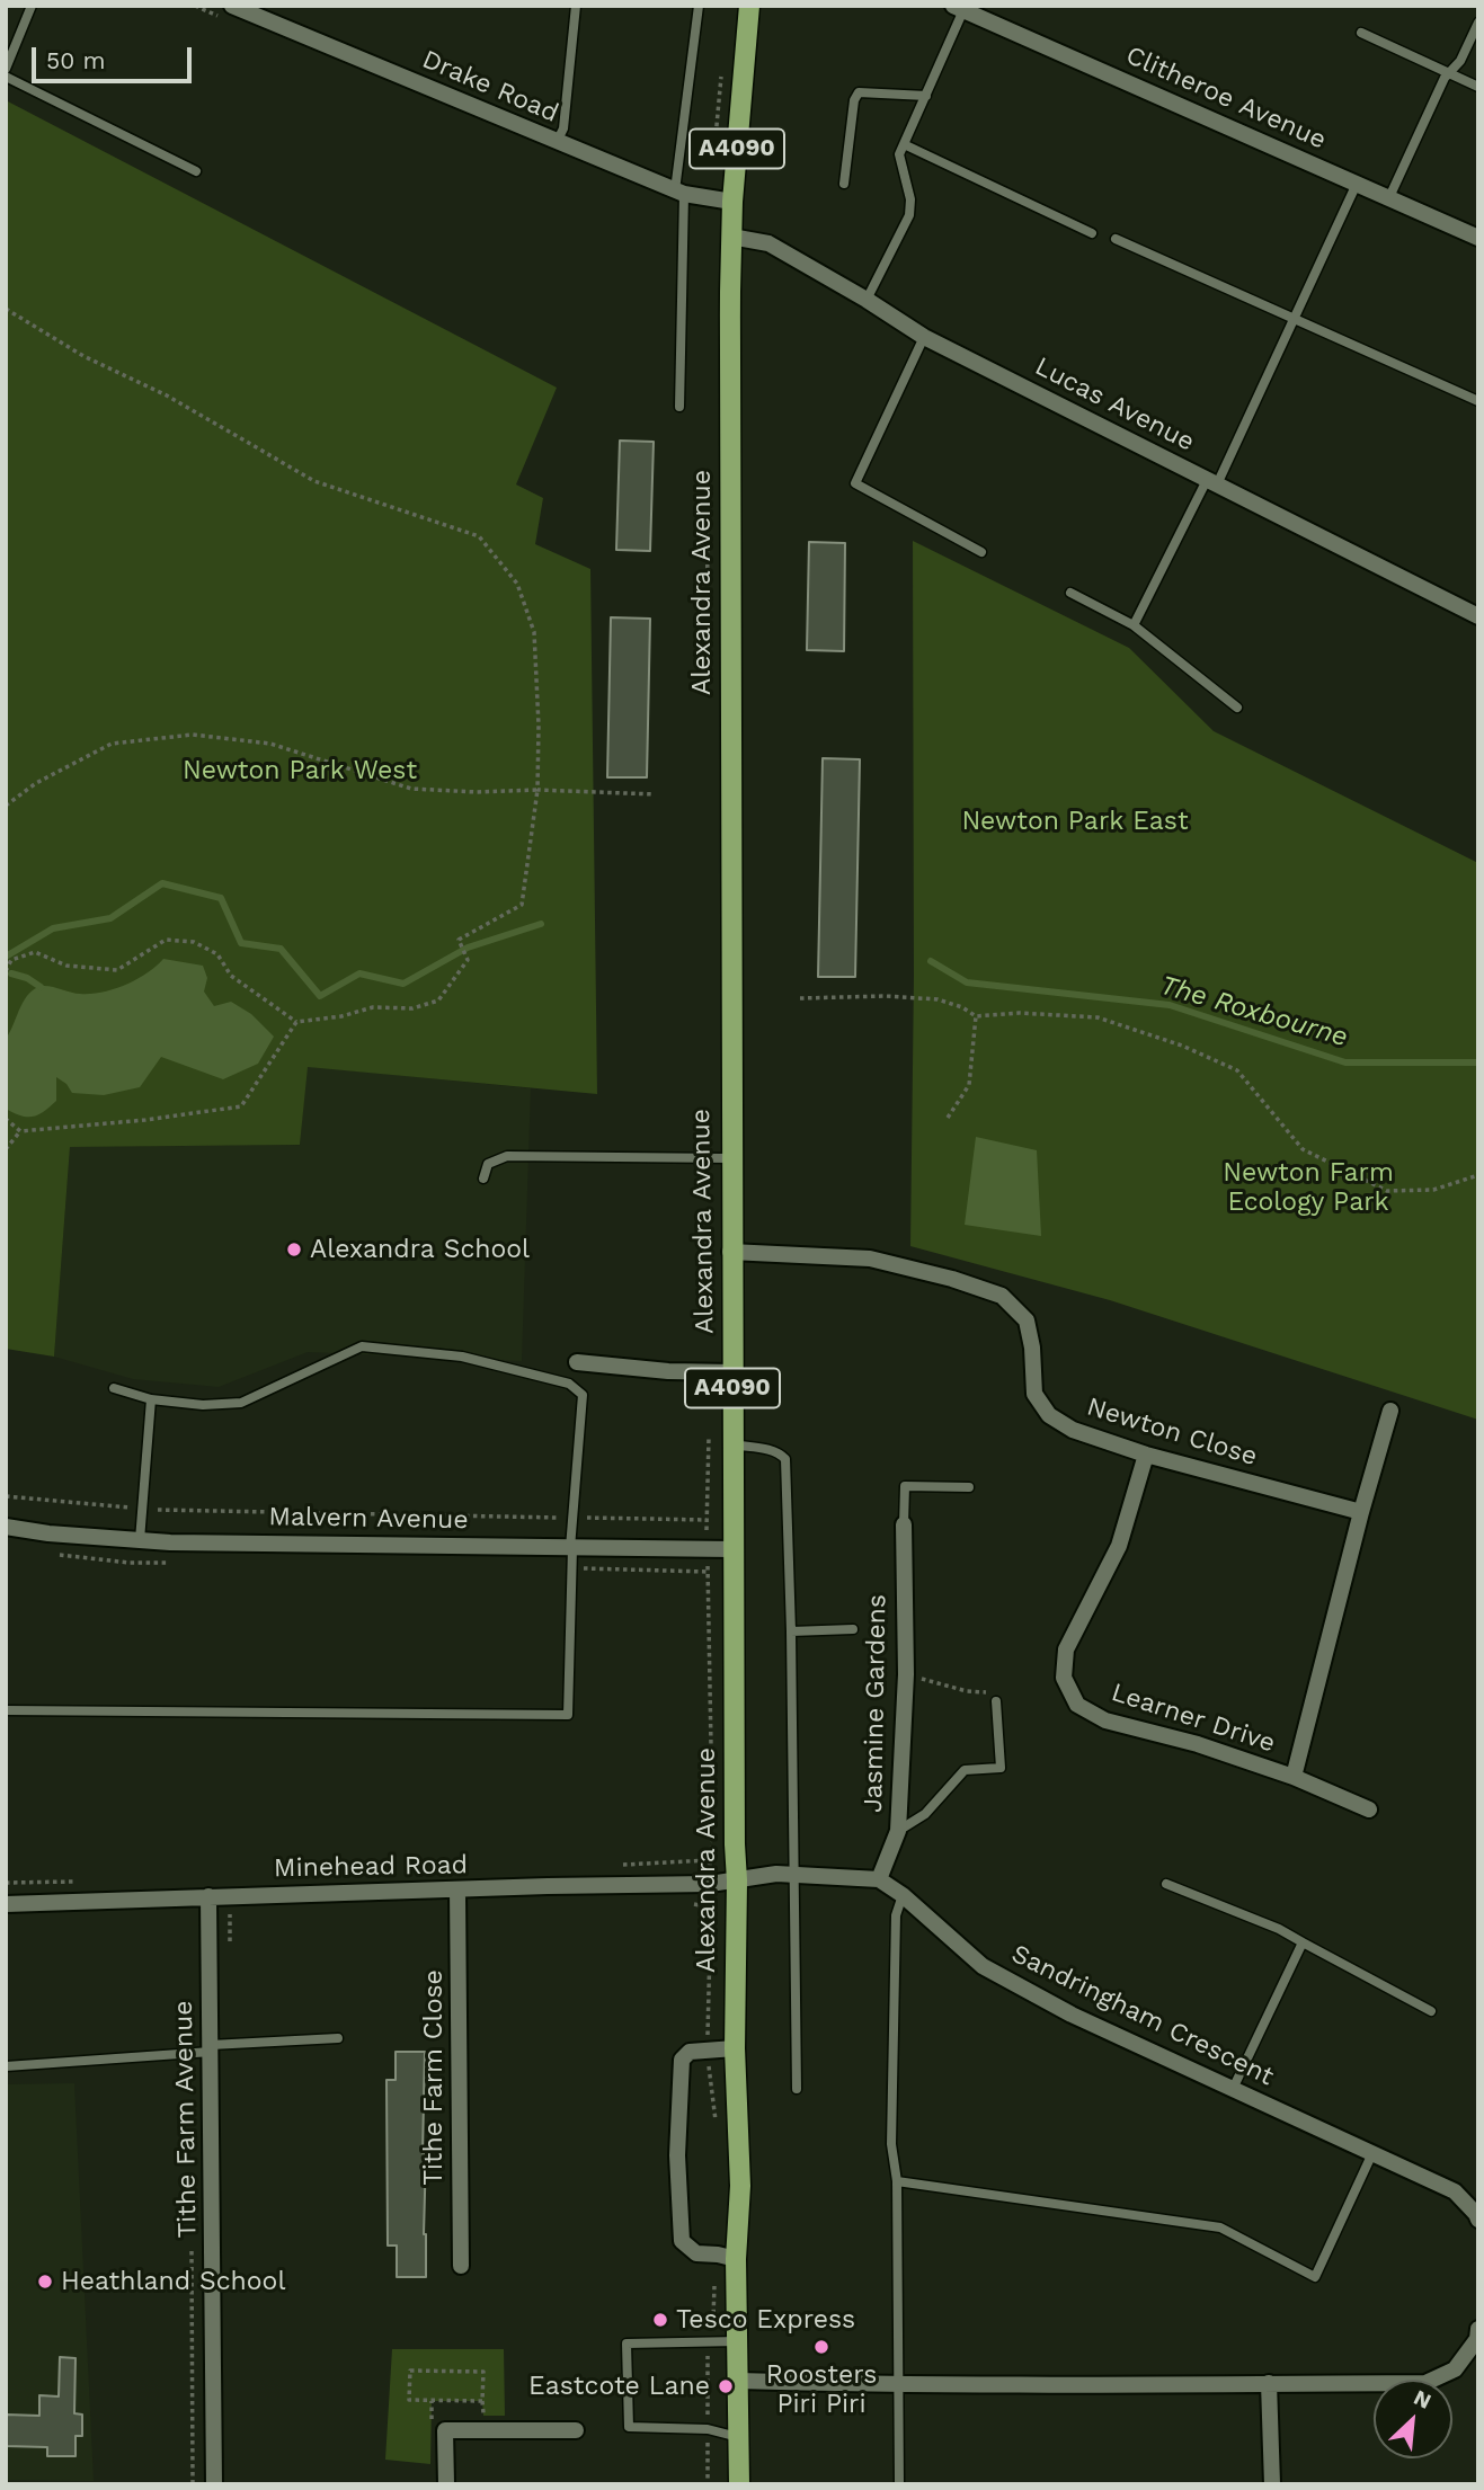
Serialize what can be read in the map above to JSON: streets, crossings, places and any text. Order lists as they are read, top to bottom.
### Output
{
  "streets": {
    "main road": ["A4090", "Alexandra Avenue"],
    "street": [
      "Drake Road",
      "Clitheroe Avenue",
      "Lucas Avenue",
      "Newton Close",
      "Malvern Avenue",
      "Jasmine Gardens",
      "Learner Drive",
      "Minehead Road",
      "Sandringham Crescent",
      "Tithe Farm Close",
      "Tithe Farm Avenue"
    ]
  },
  "crossings": [
    ["Drake Road", "Alexandra Avenue"],
    ["Lucas Avenue", "Alexandra Avenue"],
    ["Alexandra Avenue", "Newton Close"],
    ["Alexandra Avenue", "Malvern Avenue"],
    ["Alexandra Avenue", "Minehead Road"],
    ["Newton Close", "Learner Drive"],
    ["Jasmine Gardens", "Sandringham Crescent"],
    ["Minehead Road", "Tithe Farm Close"],
    ["Minehead Road", "Tithe Farm Avenue"]
  ],
  "water": ["The Roxbourne"],
  "parks": ["Newton Park West", "Newton Park East", "Newton Farm Ecology Park"],
  "places": [
    "Alexandra School",
    "Heathland School",
    "Tesco Express",
    "Roosters Piri Piri",
    "Eastcote Lane"
  ],
  "scale_bar": "50 m",
  "north": "top right"
}
